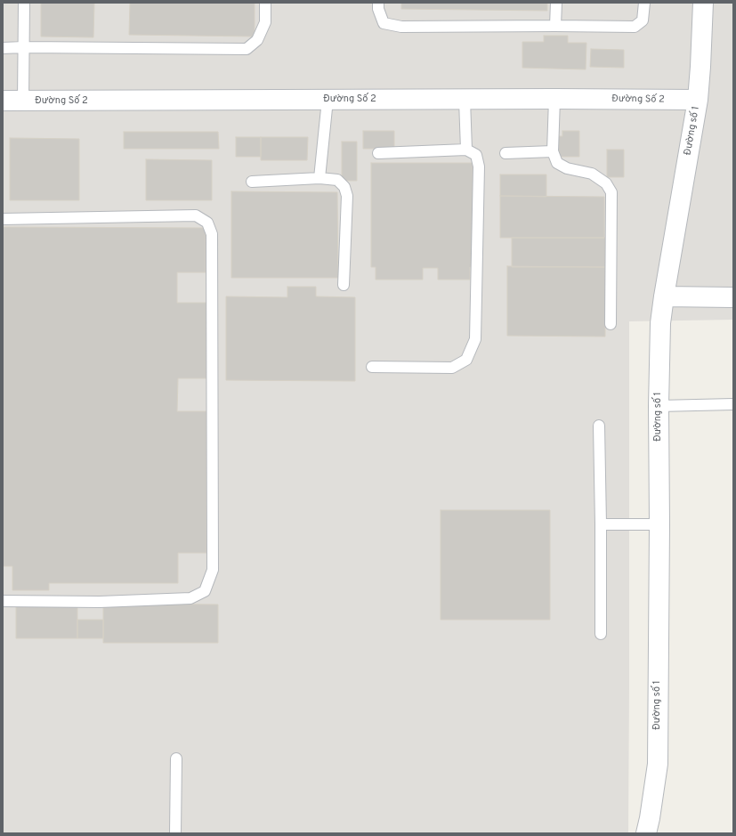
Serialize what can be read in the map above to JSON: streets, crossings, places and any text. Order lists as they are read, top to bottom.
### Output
{
  "streets": {
    "street": ["Đường Số 2", "Đường số 1"]
  },
  "crossings": [
    ["Đường Số 2", "Đường số 1"]
  ]
}
